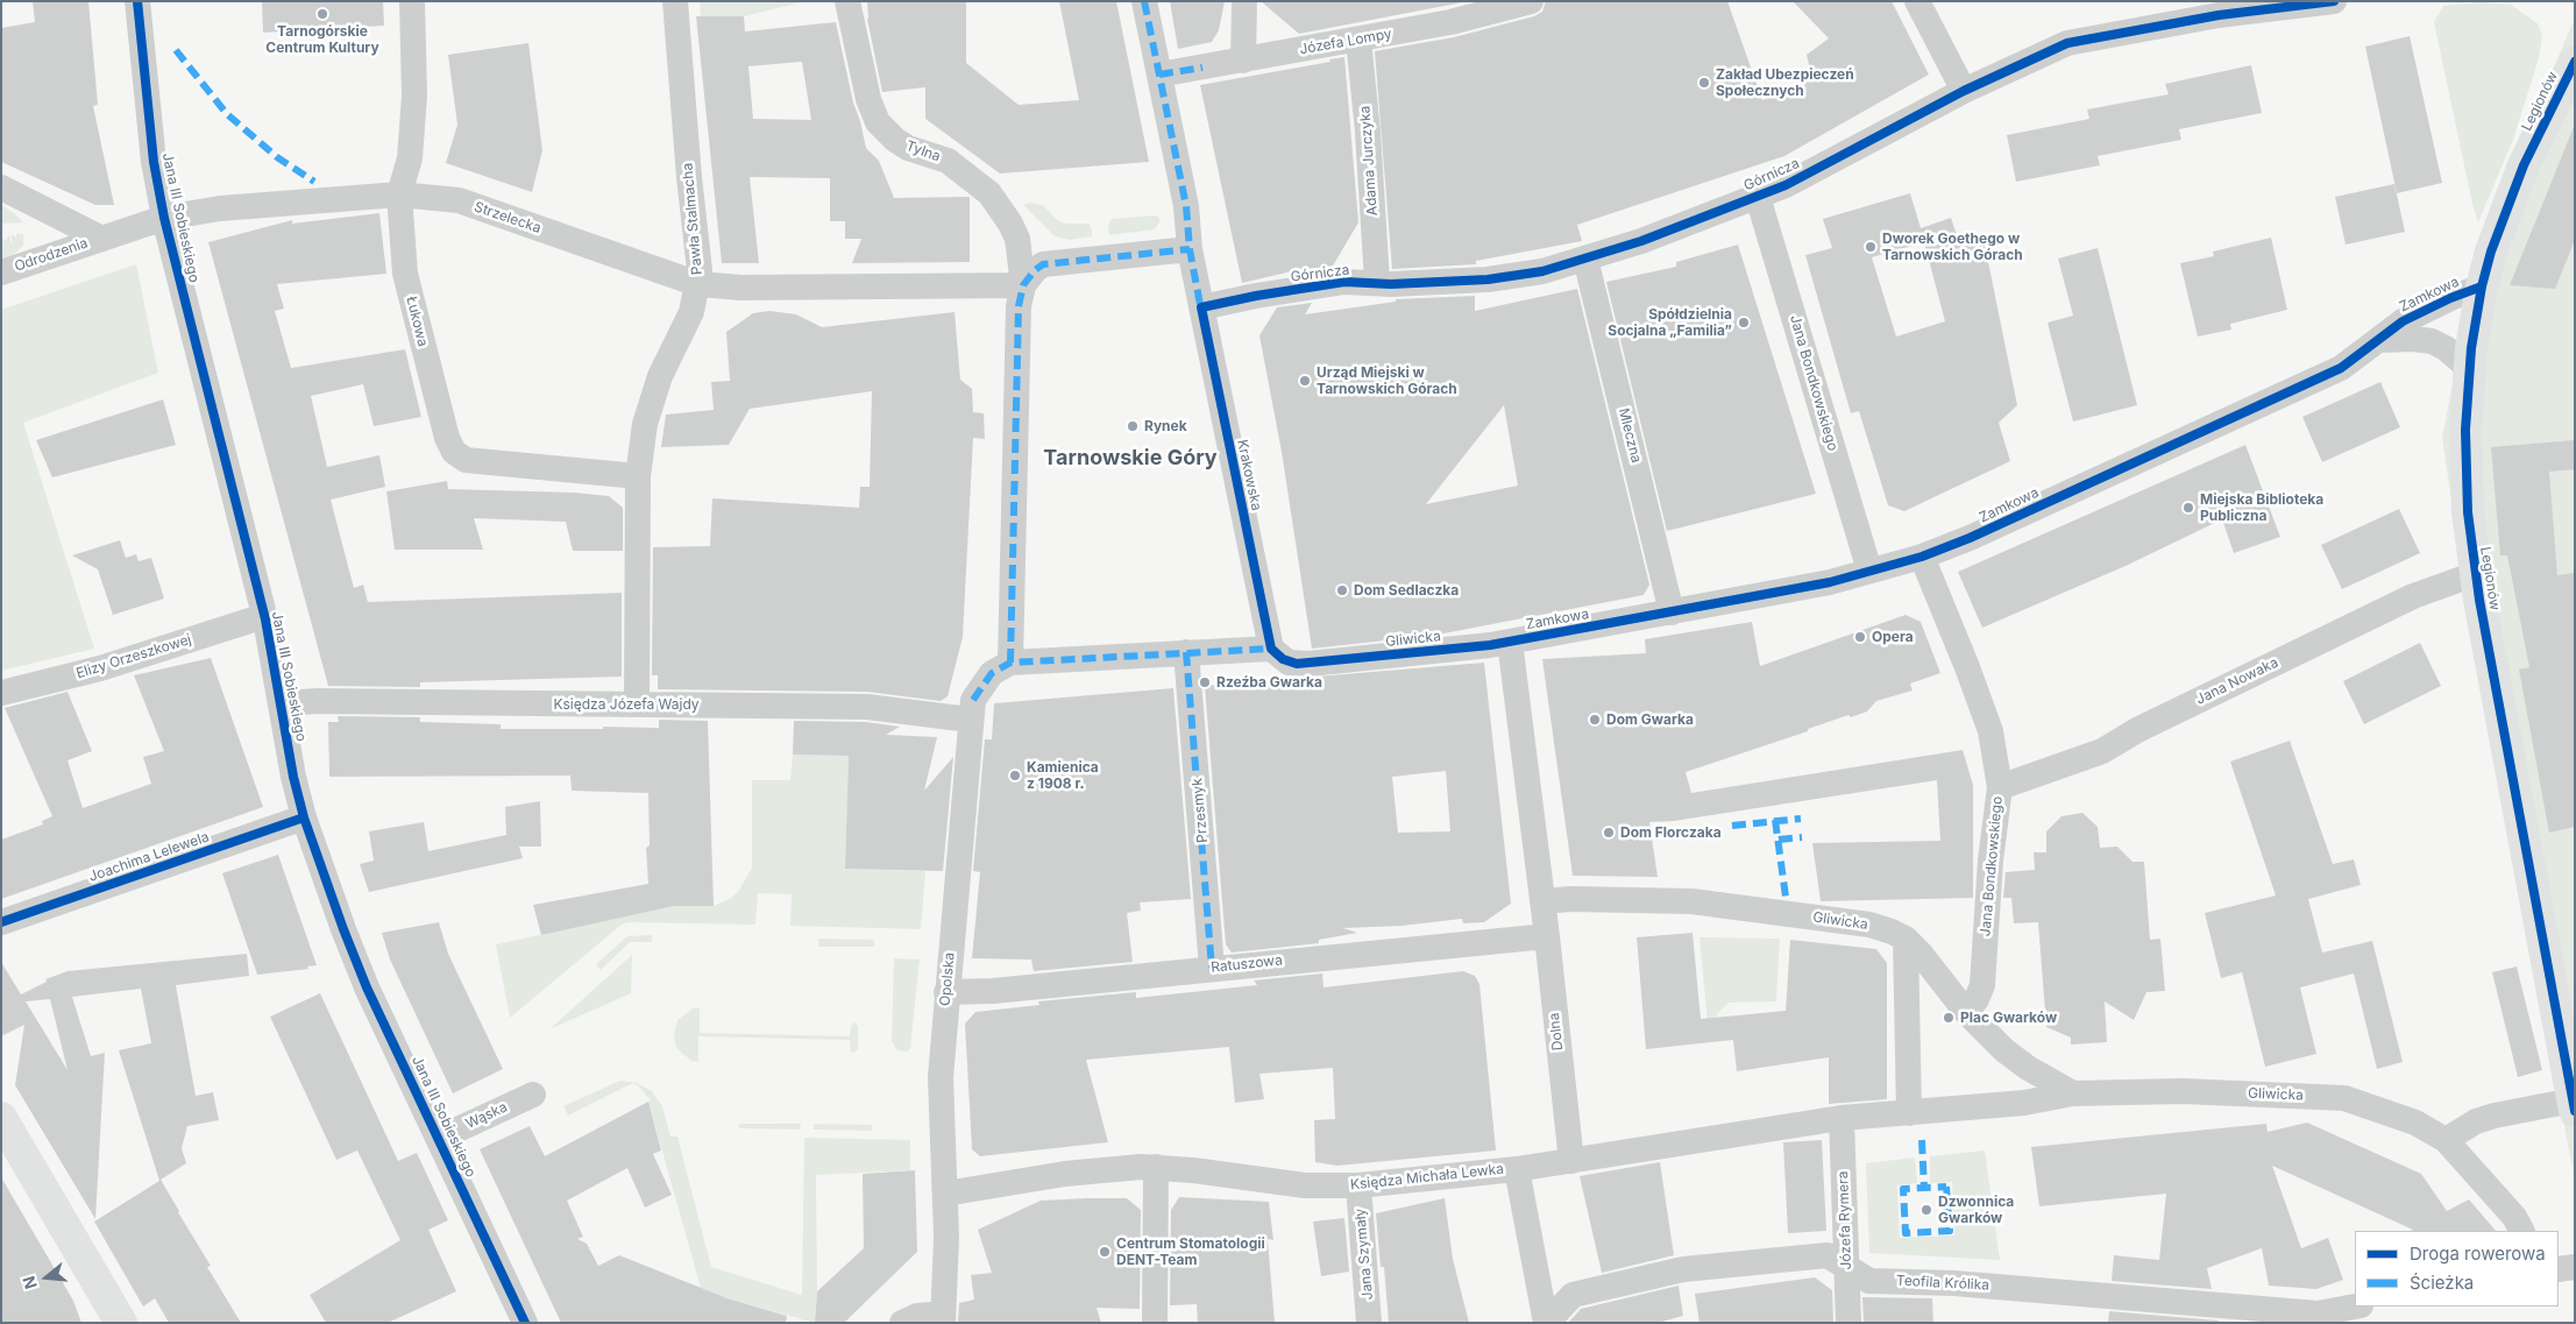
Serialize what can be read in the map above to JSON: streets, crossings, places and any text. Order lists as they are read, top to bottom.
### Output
{
  "streets": {
    "street": [
      "Józefa Lompy",
      "Legionów",
      "Tylna",
      "Adama Jurczyka",
      "Górnicza",
      "Jana III Sobieskiego",
      "Strzelecka",
      "Pawła Stalmacha",
      "Odrodzenia",
      "Zamkowa",
      "Łukowa",
      "Jana Bondkowskiego",
      "Mleczna",
      "Krakowska",
      "Gliwicka",
      "Elizy Orzeszkowej",
      "Jana Nowaka",
      "Księdza Józefa Wajdy",
      "Przesmyk",
      "Joachima Lelewela",
      "Ratuszowa",
      "Opolska",
      "Dolna",
      "Wąska",
      "Księdza Michała Lewka",
      "Józefa Rymera",
      "Jana Szymały",
      "Teofila Królika"
    ]
  },
  "crossings": [
    ["Józefa Lompy", "Adama Jurczyka"],
    ["Józefa Lompy", "Krakowska"],
    ["Legionów", "Zamkowa"],
    ["Legionów", "Jana Nowaka"],
    ["Tylna", "Strzelecka"],
    ["Adama Jurczyka", "Górnicza"],
    ["Górnicza", "Jana Bondkowskiego"],
    ["Górnicza", "Mleczna"],
    ["Górnicza", "Krakowska"],
    ["Jana III Sobieskiego", "Strzelecka"],
    ["Jana III Sobieskiego", "Elizy Orzeszkowej"],
    ["Jana III Sobieskiego", "Księdza Józefa Wajdy"],
    ["Jana III Sobieskiego", "Joachima Lelewela"],
    ["Jana III Sobieskiego", "Wąska"],
    ["Strzelecka", "Pawła Stalmacha"],
    ["Strzelecka", "Odrodzenia"],
    ["Strzelecka", "Łukowa"],
    ["Pawła Stalmacha", "Łukowa"],
    ["Pawła Stalmacha", "Księdza Józefa Wajdy"],
    ["Zamkowa", "Jana Bondkowskiego"],
    ["Zamkowa", "Mleczna"],
    ["Zamkowa", "Gliwicka"],
    ["Jana Bondkowskiego", "Jana Nowaka"],
    ["Krakowska", "Gliwicka"],
    ["Gliwicka", "Dolna"],
    ["Gliwicka", "Księdza Michała Lewka"],
    ["Księdza Józefa Wajdy", "Opolska"],
    ["Przesmyk", "Ratuszowa"],
    ["Ratuszowa", "Opolska"],
    ["Ratuszowa", "Dolna"],
    ["Opolska", "Księdza Michała Lewka"],
    ["Dolna", "Księdza Michała Lewka"],
    ["Księdza Michała Lewka", "Józefa Rymera"],
    ["Księdza Michała Lewka", "Jana Szymały"],
    ["Józefa Rymera", "Teofila Królika"]
  ],
  "districts": ["Tarnowskie Góry"],
  "places": [
    "Tarnogórskie Centrum Kultury",
    "Zakład Ubezpieczeń Społecznych",
    "Dworek Goethego w Tarnowskich Górach",
    "Spółdzielnia Socjalna „Familia”",
    "Urząd Miejski w Tarnowskich Górach",
    "Rynek",
    "Miejska Biblioteka Publiczna",
    "Dom Sedlaczka",
    "Opera",
    "Rzeźba Gwarka",
    "Dom Gwarka",
    "Kamienica z 1908 r.",
    "Dom Florczaka",
    "Plac Gwarków",
    "Dzwonnica Gwarków",
    "Centrum Stomatologii DENT-Team"
  ],
  "legend": ["Droga rowerowa", "Ścieżka"],
  "north": "left"
}
